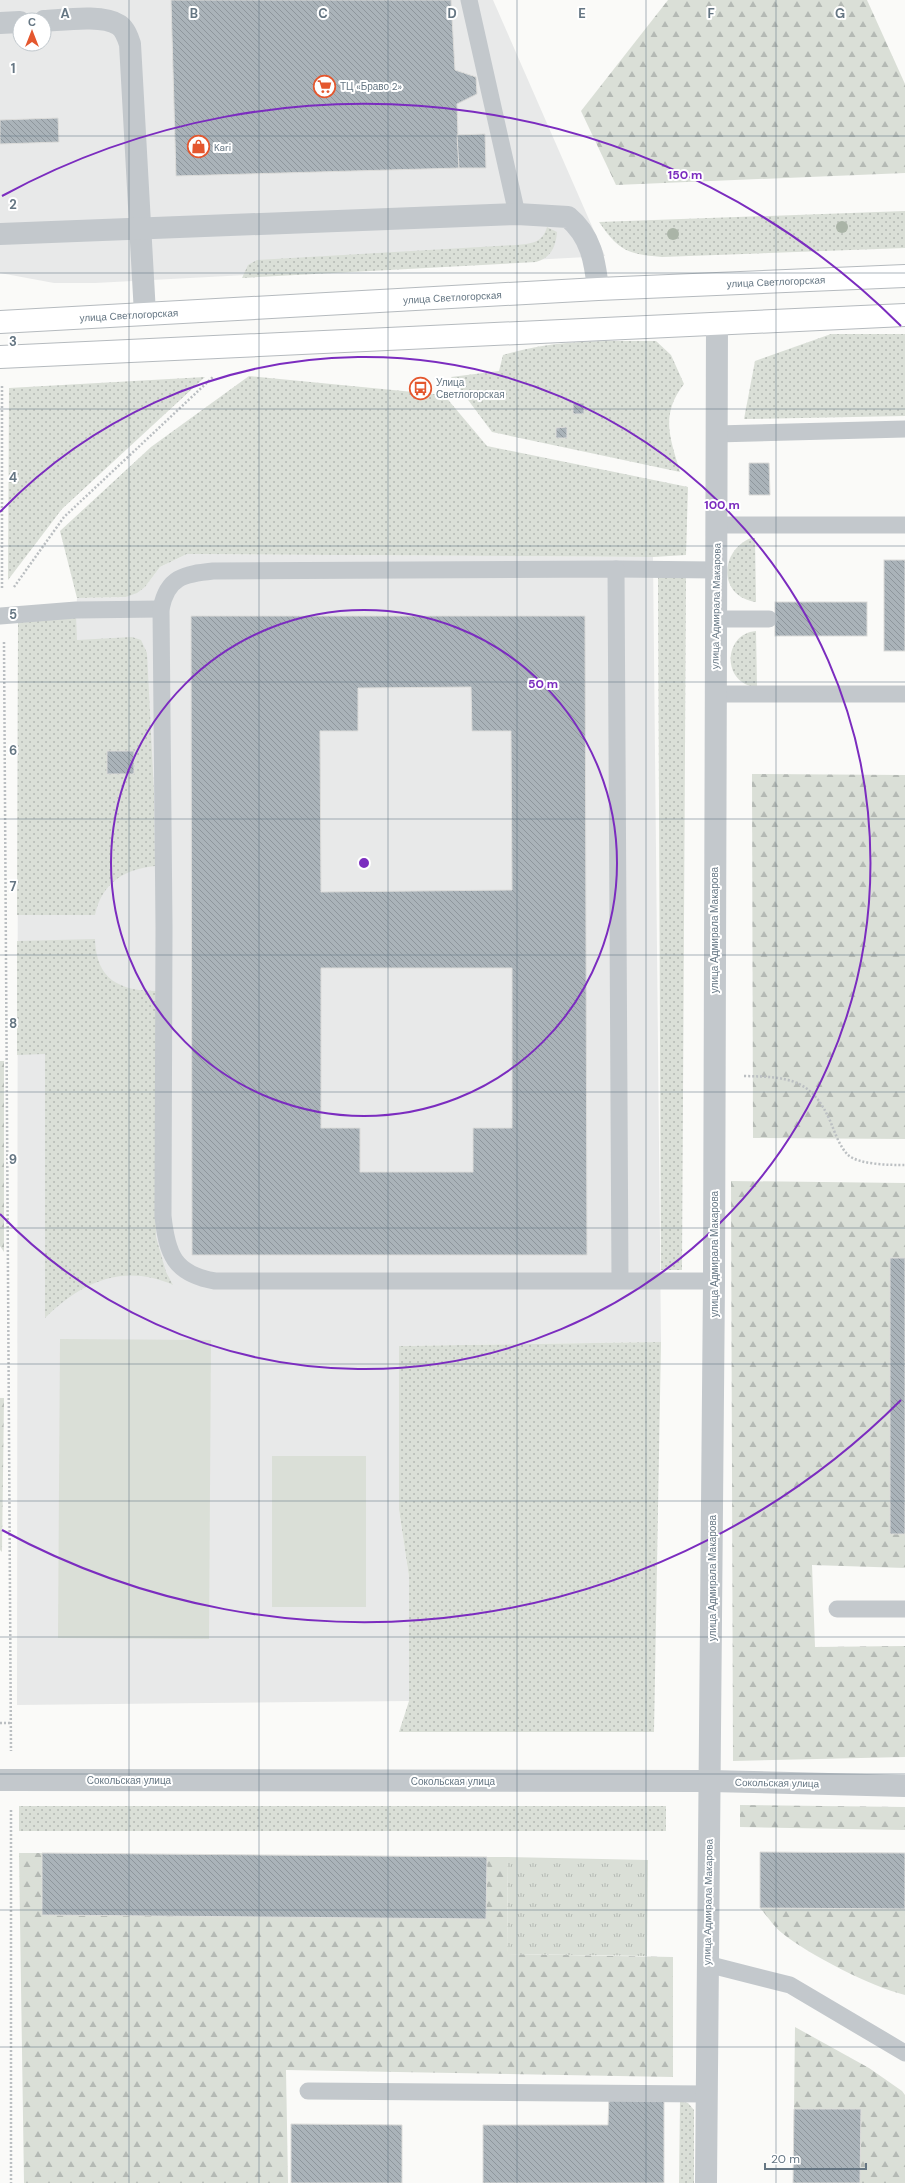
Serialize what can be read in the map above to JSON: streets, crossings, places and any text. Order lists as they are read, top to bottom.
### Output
{
  "streets": {
    "main road": ["улица Светлогорская"],
    "street": ["улица Адмирала Макарова", "Сокольская улица"]
  },
  "crossings": [
    ["улица Адмирала Макарова", "Сокольская улица"]
  ],
  "places": {
    "supermarket": ["ТЦ «Браво 2»"],
    "shop": ["Kari"],
    "bus stop": ["Улица Светлогорская"]
  },
  "scale_bar": "20 m",
  "north": "top",
  "grid": {
    "columns": [
      "A",
      "B",
      "C",
      "D",
      "E",
      "F",
      "G"
    ],
    "rows": [
      "1",
      "2",
      "3",
      "4",
      "5",
      "6",
      "7",
      "8",
      "9"
    ]
  },
  "rings": ["150 m", "100 m", "50 m"]
}
